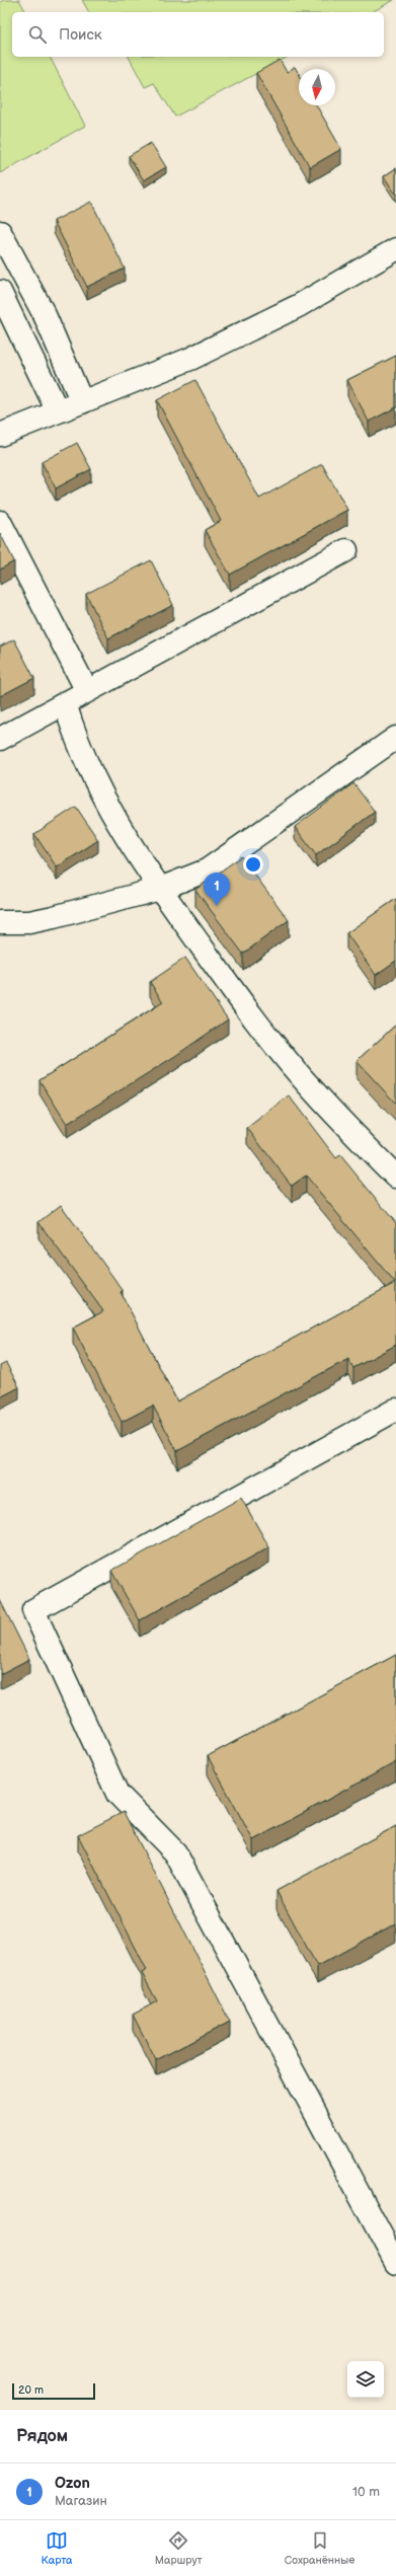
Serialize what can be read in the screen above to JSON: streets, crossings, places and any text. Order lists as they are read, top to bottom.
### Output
{
  "scale_bar": "20 m",
  "north": "bottom",
  "page": {
    "search": "Поиск",
    "pins": "1",
    "scale": "20 m",
    "heading": "Рядом",
    "list": [
      {
        "mark": "1",
        "name": "Ozon",
        "note": "Магазин",
        "value": "10 m"
      }
    ],
    "nav": ["Карта", "Маршрут", "Сохранённые"]
  }
}
